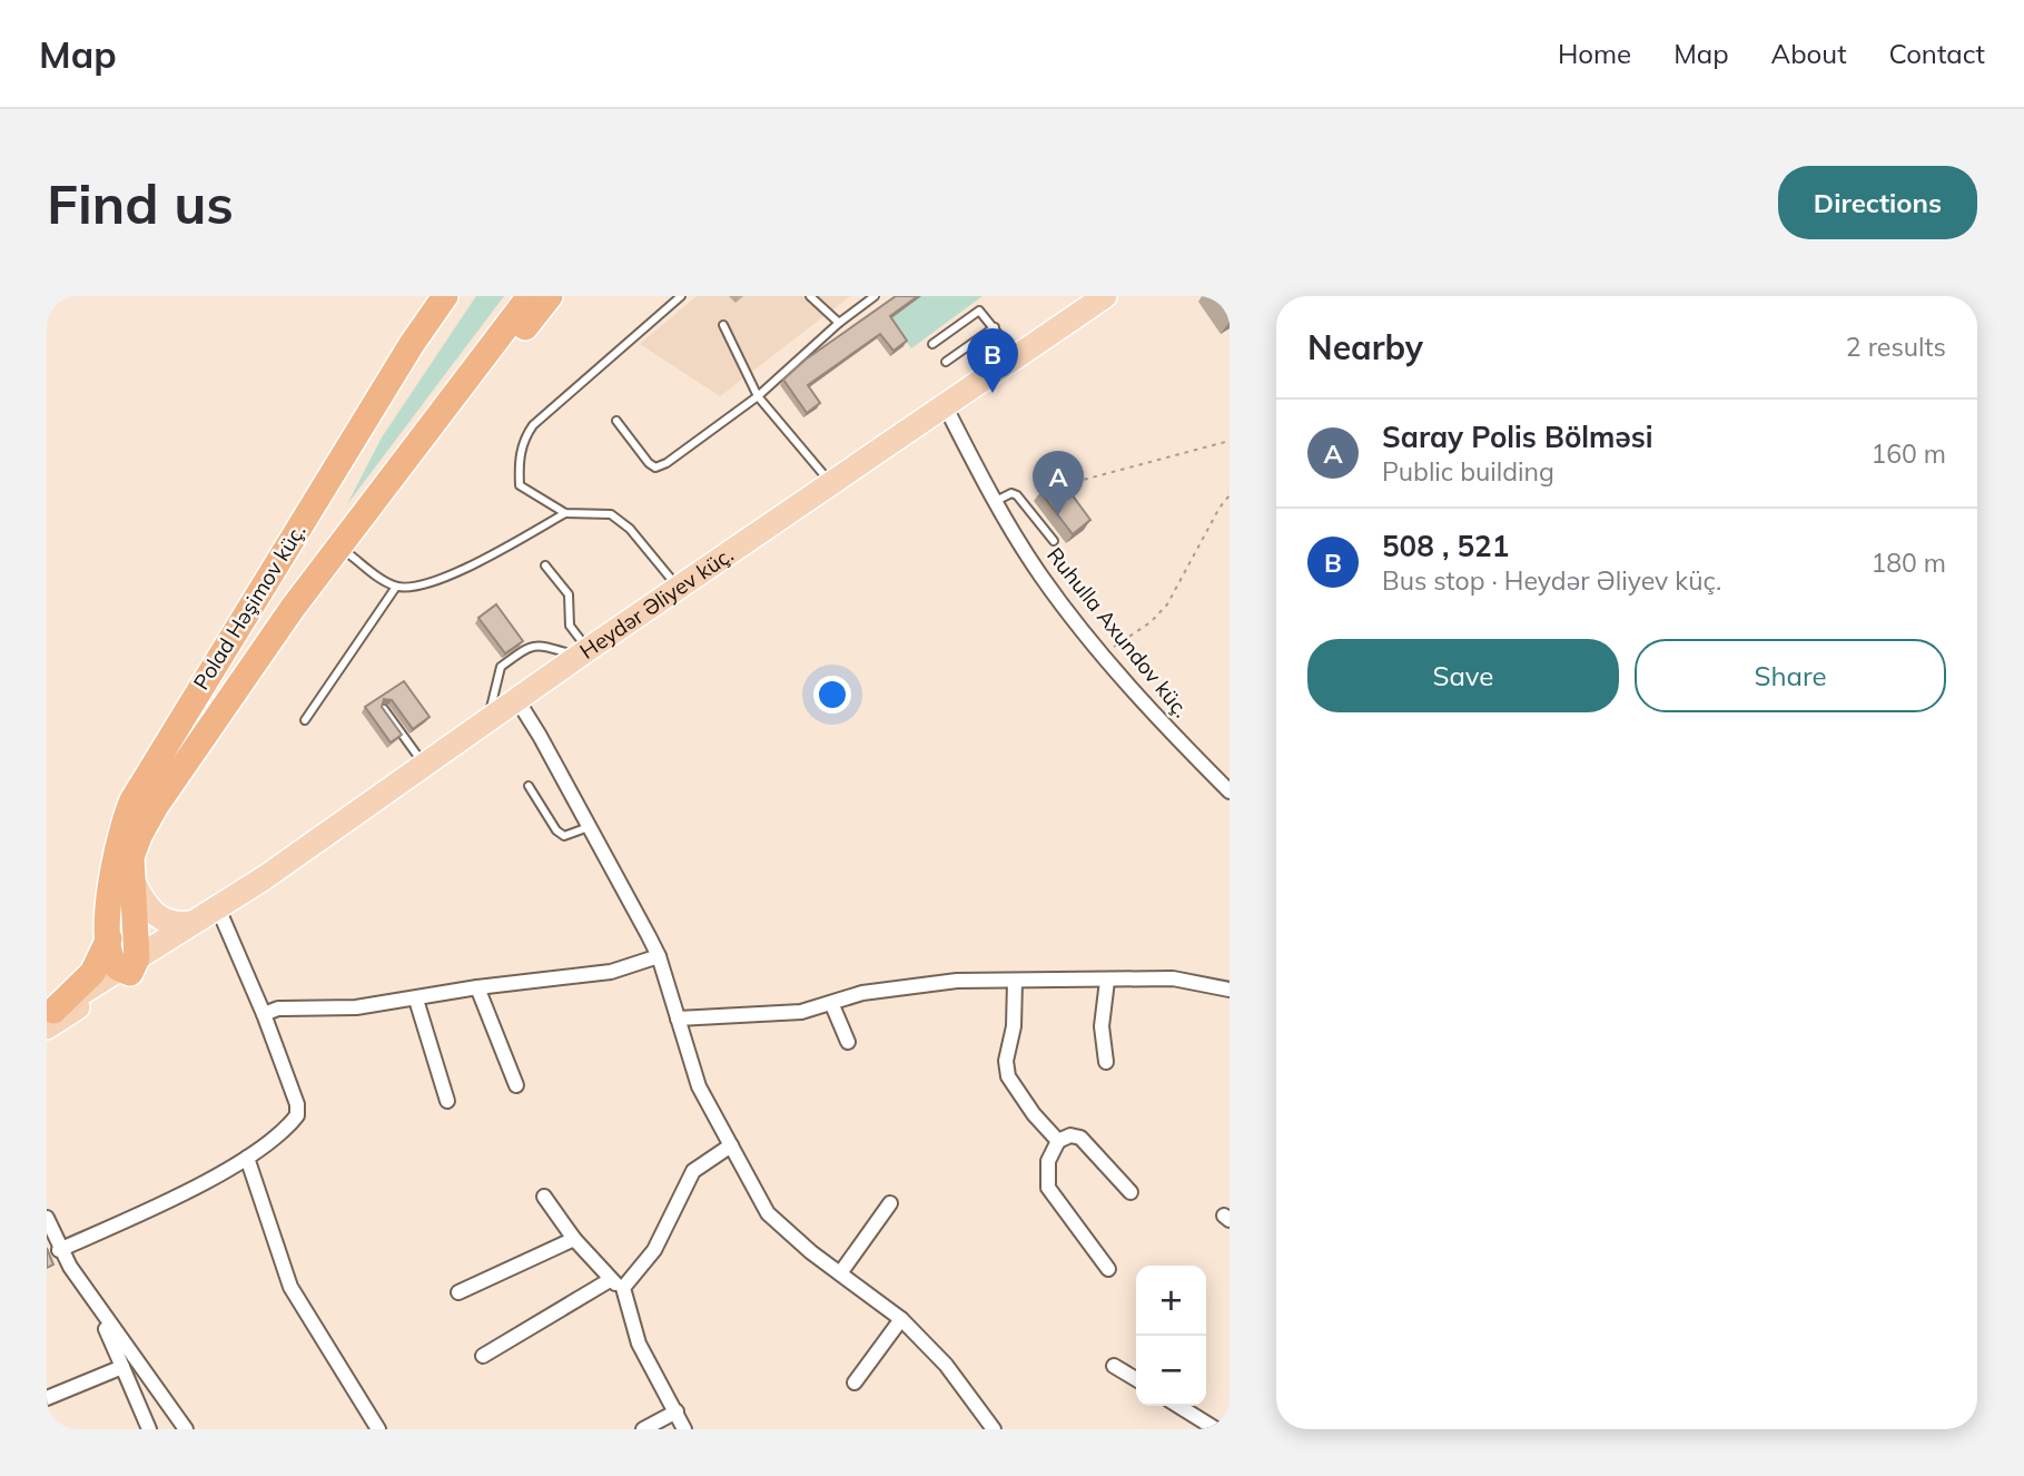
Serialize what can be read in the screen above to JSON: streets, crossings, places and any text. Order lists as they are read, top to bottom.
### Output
{
  "streets": {
    "highway": ["Polad Həşimov küç."],
    "main road": ["Heydər Əliyev küç."],
    "street": ["Ruhulla Axundov küç."]
  },
  "crossings": [
    ["Heydər Əliyev küç.", "Ruhulla Axundov küç."]
  ],
  "page": {
    "header": "Map",
    "nav": [
      "Home",
      "Map",
      "About",
      "Contact"
    ],
    "buttons": [
      "Directions",
      ["Save", "Share"]
    ],
    "title": "Find us",
    "heading": ["Nearby", "2 results"],
    "pins": ["B", "A"],
    "list": [
      {
        "mark": "A",
        "name": "Saray Polis Bölməsi",
        "note": "Public building",
        "value": "160 m"
      },
      {
        "mark": "B",
        "name": "508 , 521",
        "note": "Bus stop · Heydər Əliyev küç.",
        "value": "180 m"
      }
    ],
    "map_buttons": ["+", "−"]
  }
}
